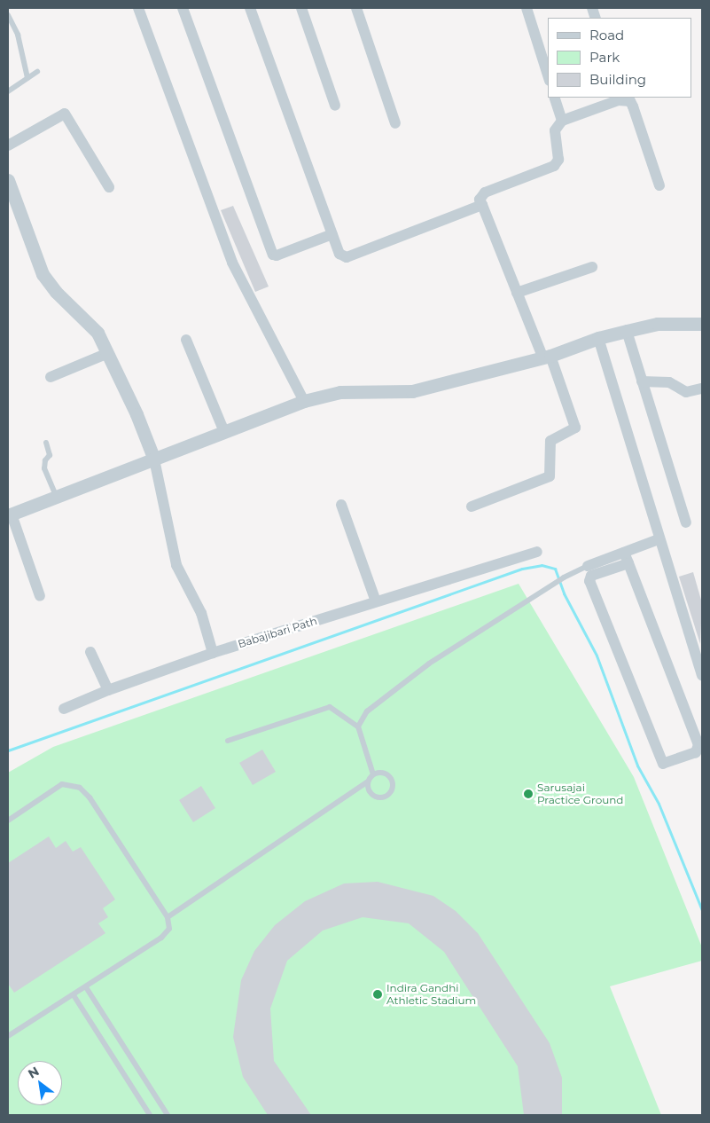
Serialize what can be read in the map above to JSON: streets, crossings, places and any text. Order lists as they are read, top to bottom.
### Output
{
  "streets": {
    "street": ["Babajibari Path"]
  },
  "places": ["Sarusajai Practice Ground", "Indira Gandhi Athletic Stadium"],
  "legend": ["Road", "Park", "Building"],
  "north": "top left"
}
